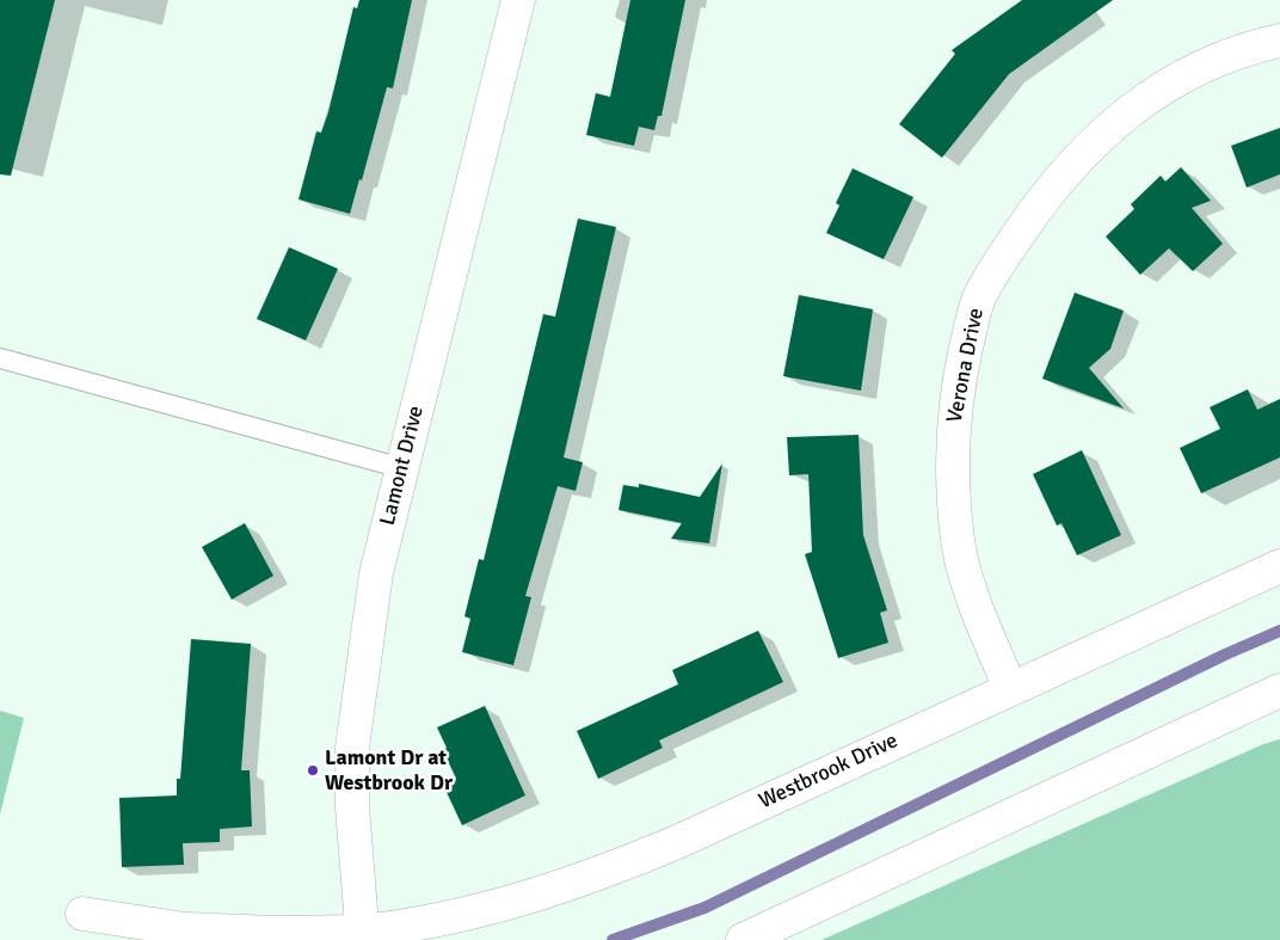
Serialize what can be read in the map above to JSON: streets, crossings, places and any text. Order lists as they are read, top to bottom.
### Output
{
  "streets": {
    "street": ["Verona Drive", "Lamont Drive", "Westbrook Drive"]
  },
  "crossings": [
    ["Verona Drive", "Westbrook Drive"],
    ["Lamont Drive", "Westbrook Drive"]
  ],
  "places": ["Lamont Dr at Westbrook Dr"]
}
